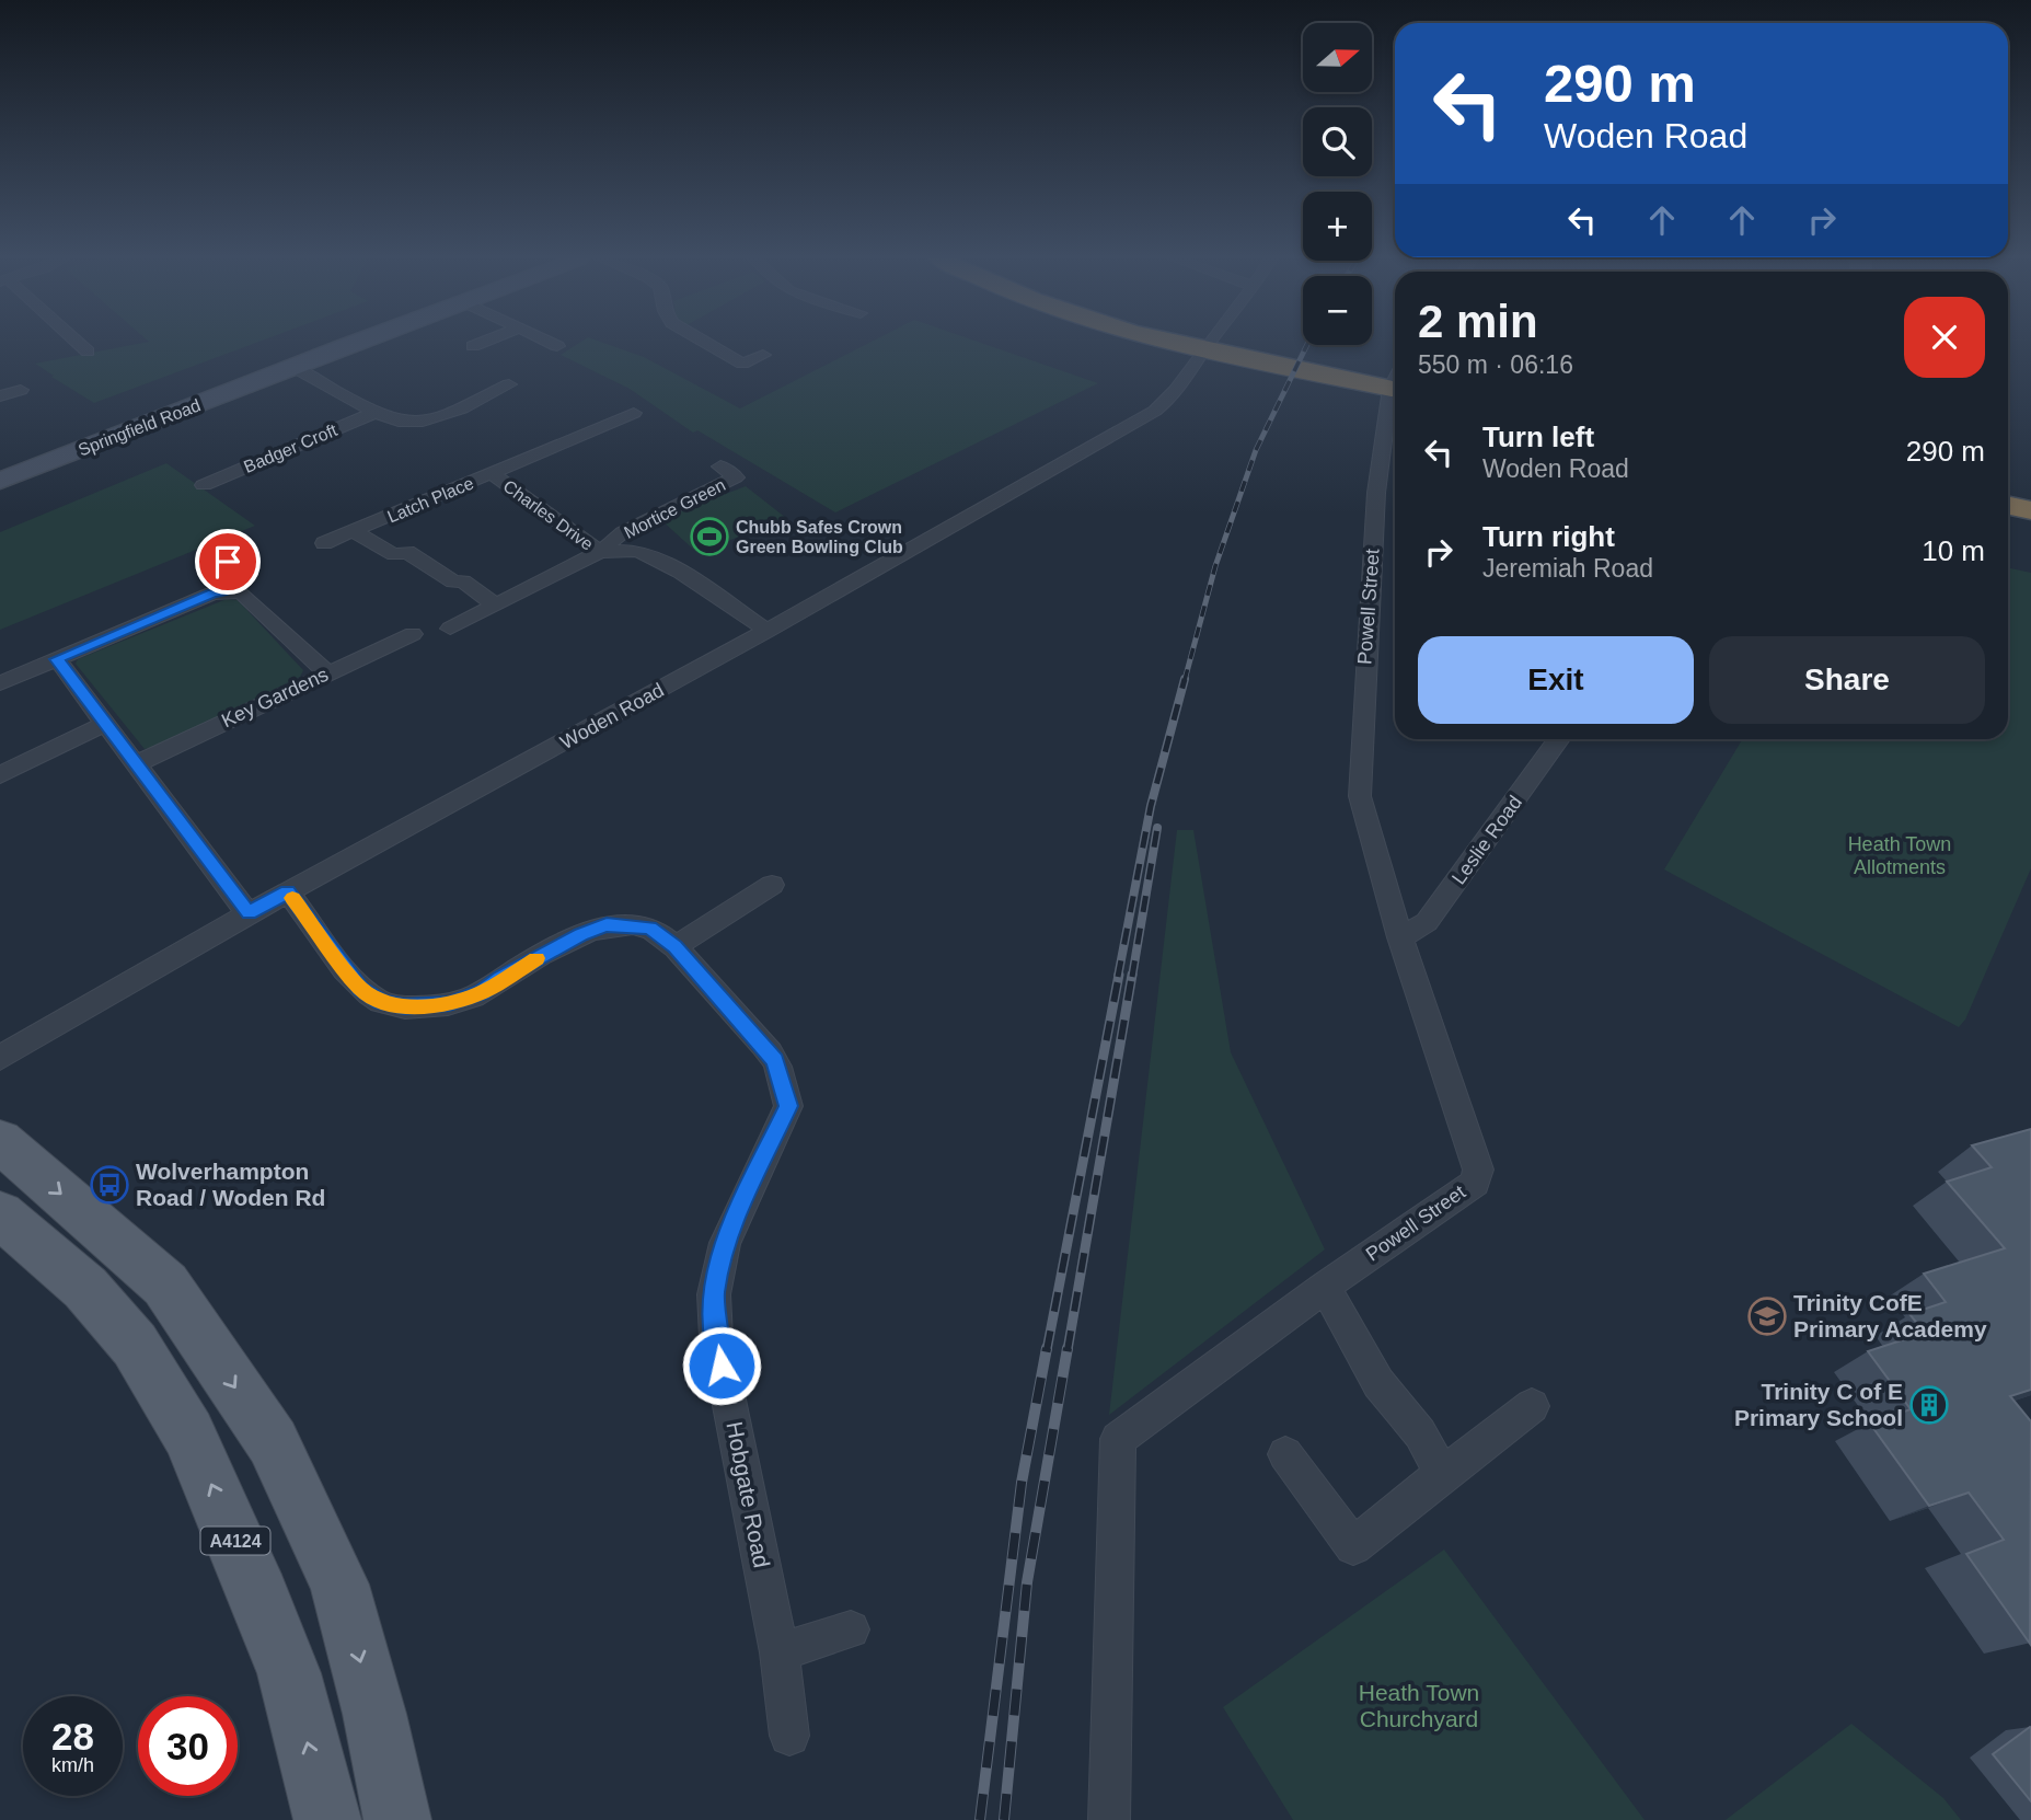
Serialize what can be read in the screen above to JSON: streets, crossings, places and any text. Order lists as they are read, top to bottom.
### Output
{
  "streets": {
    "main road": ["A4124"],
    "street": [
      "Springfield Road",
      "Badger Croft",
      "Latch Place",
      "Mortice Green",
      "Charles Drive",
      "Powell Street",
      "Key Gardens",
      "Woden Road",
      "Leslie Road",
      "Hobgate Road"
    ]
  },
  "crossings": [
    ["Latch Place", "Charles Drive"],
    ["Mortice Green", "Charles Drive"],
    ["Charles Drive", "Woden Road"],
    ["Powell Street", "Leslie Road"],
    ["Woden Road", "Hobgate Road"]
  ],
  "parks": ["Heath Town Allotments", "Heath Town Churchyard"],
  "places": {
    "sports": ["Chubb Safes Crown Green Bowling Club"],
    "bus stop": ["Wolverhampton Road / Woden Rd"],
    "school or university": ["Trinity CofE Primary Academy"],
    "building": ["Trinity C of E Primary School"]
  },
  "north": "right",
  "page": {
    "map_buttons": ["+", "−"],
    "turn": ["290 m", "Woden Road"],
    "heading": ["2 min", "550 m · 06:16"],
    "list": [
      {
        "name": "Turn left",
        "note": "Woden Road",
        "value": "290 m"
      },
      {
        "name": "Turn right",
        "note": "Jeremiah Road",
        "value": "10 m"
      }
    ],
    "buttons": ["Exit", "Share"],
    "speed": "28 km/h",
    "limit": "30"
  }
}
